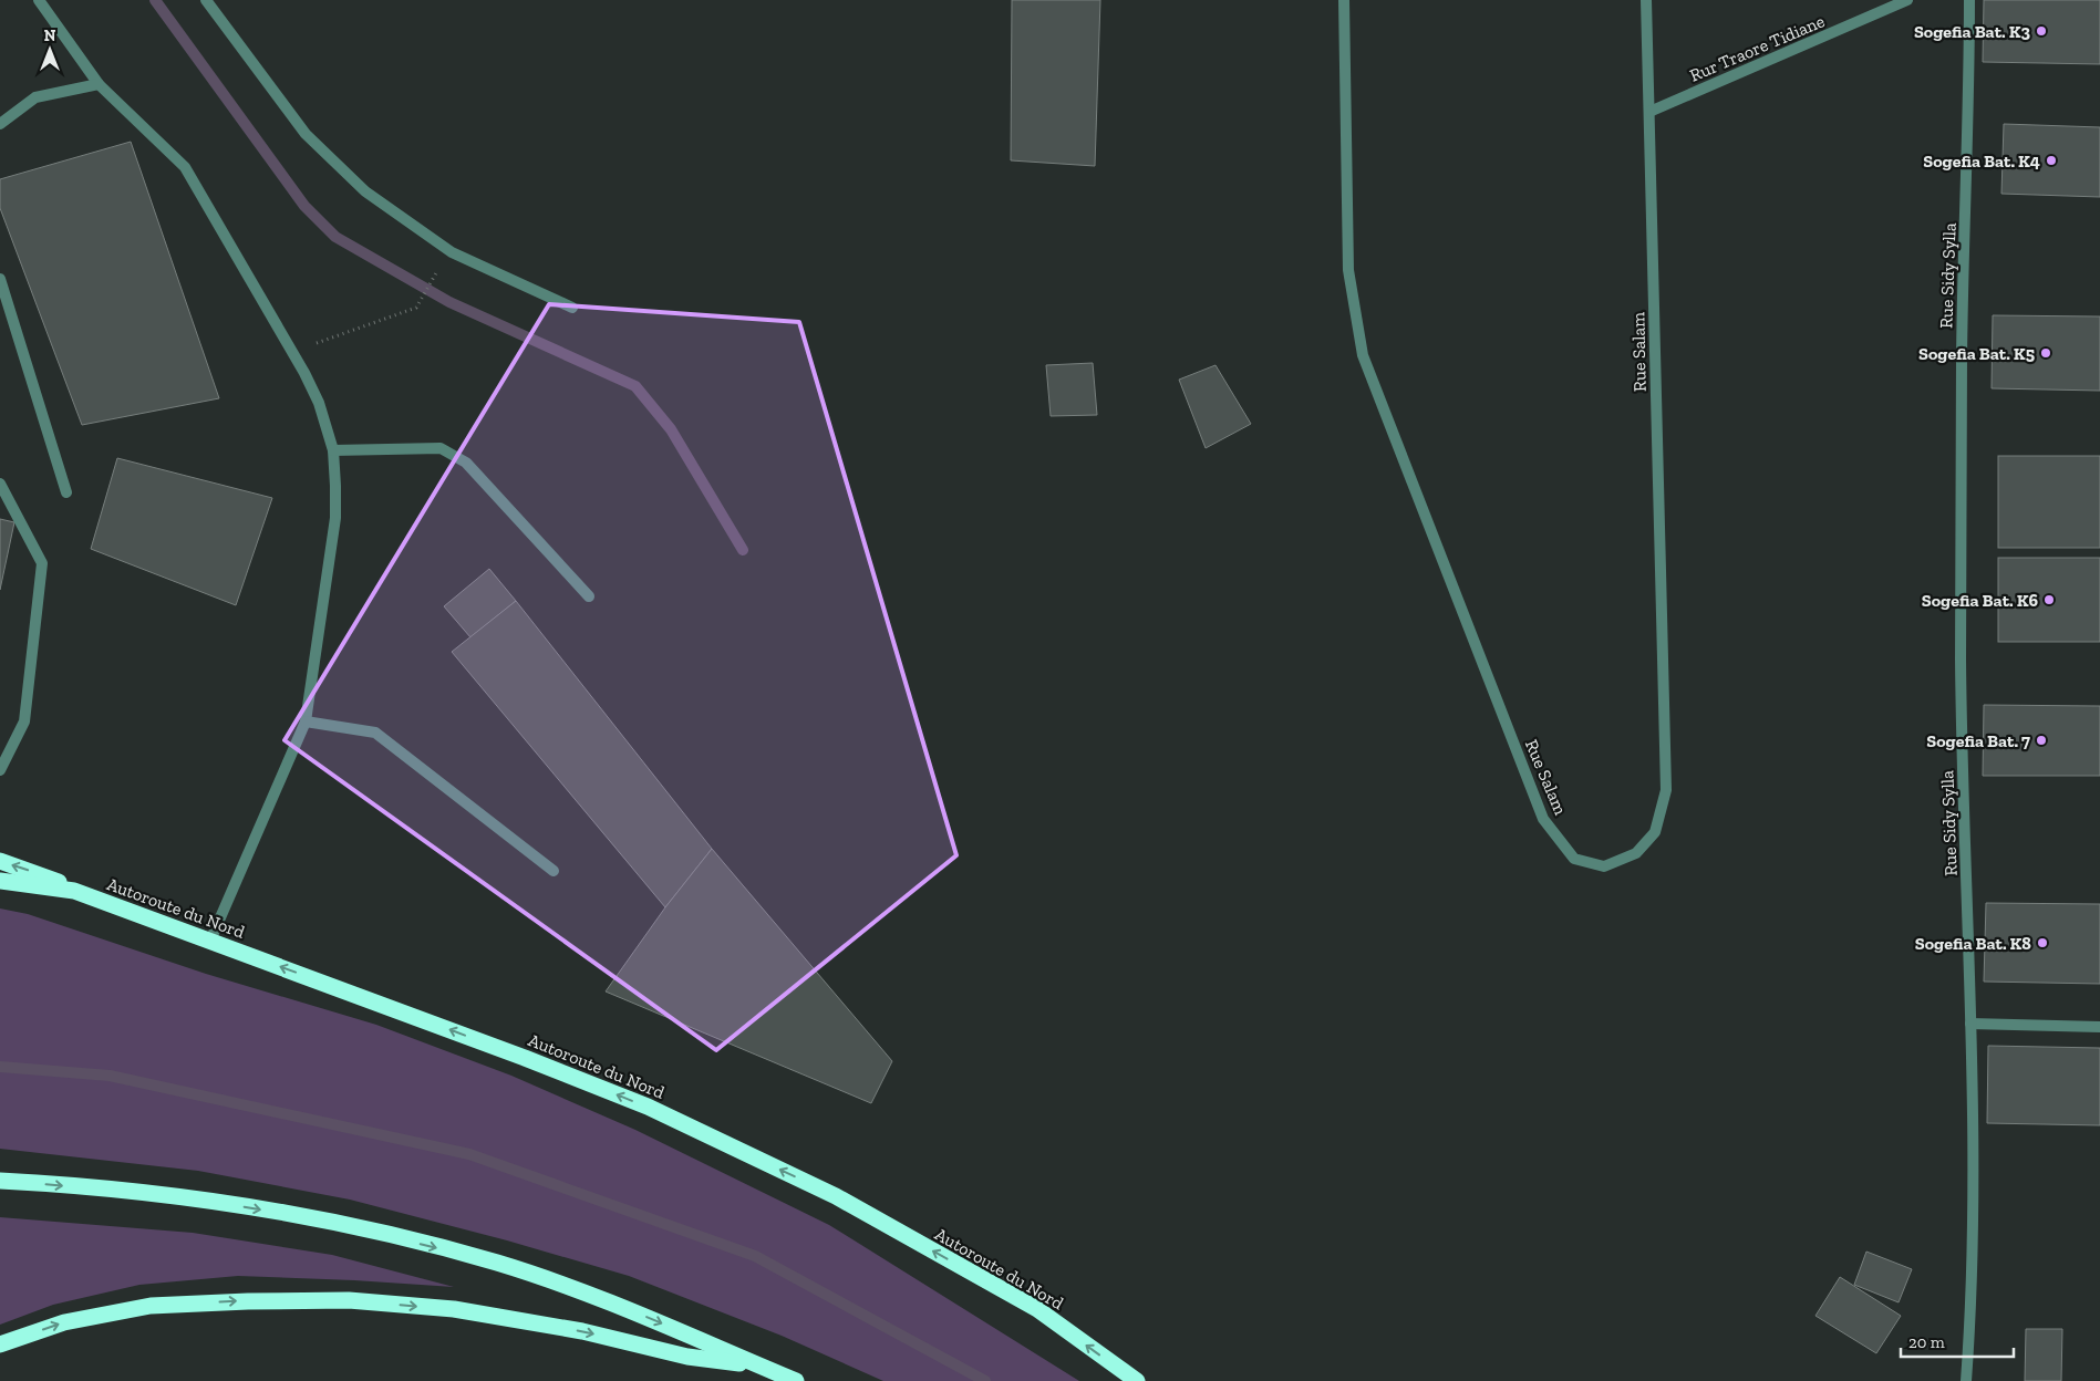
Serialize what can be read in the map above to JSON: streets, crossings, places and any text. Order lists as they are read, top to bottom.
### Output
{
  "streets": {
    "highway": ["Autoroute du Nord"],
    "street": ["Rur Traore Tidiane", "Rue Sidy Sylla", "Rue Salam"]
  },
  "crossings": [
    ["Rur Traore Tidiane", "Rue Salam"]
  ],
  "one_way": ["Autoroute du Nord"],
  "places": [
    "Sogefia Bat. K3",
    "Sogefia Bat. K4",
    "Sogefia Bat. K5",
    "Sogefia Bat. K6",
    "Sogefia Bat. 7",
    "Sogefia Bat. K8"
  ],
  "scale_bar": "20 m",
  "north": "top"
}
